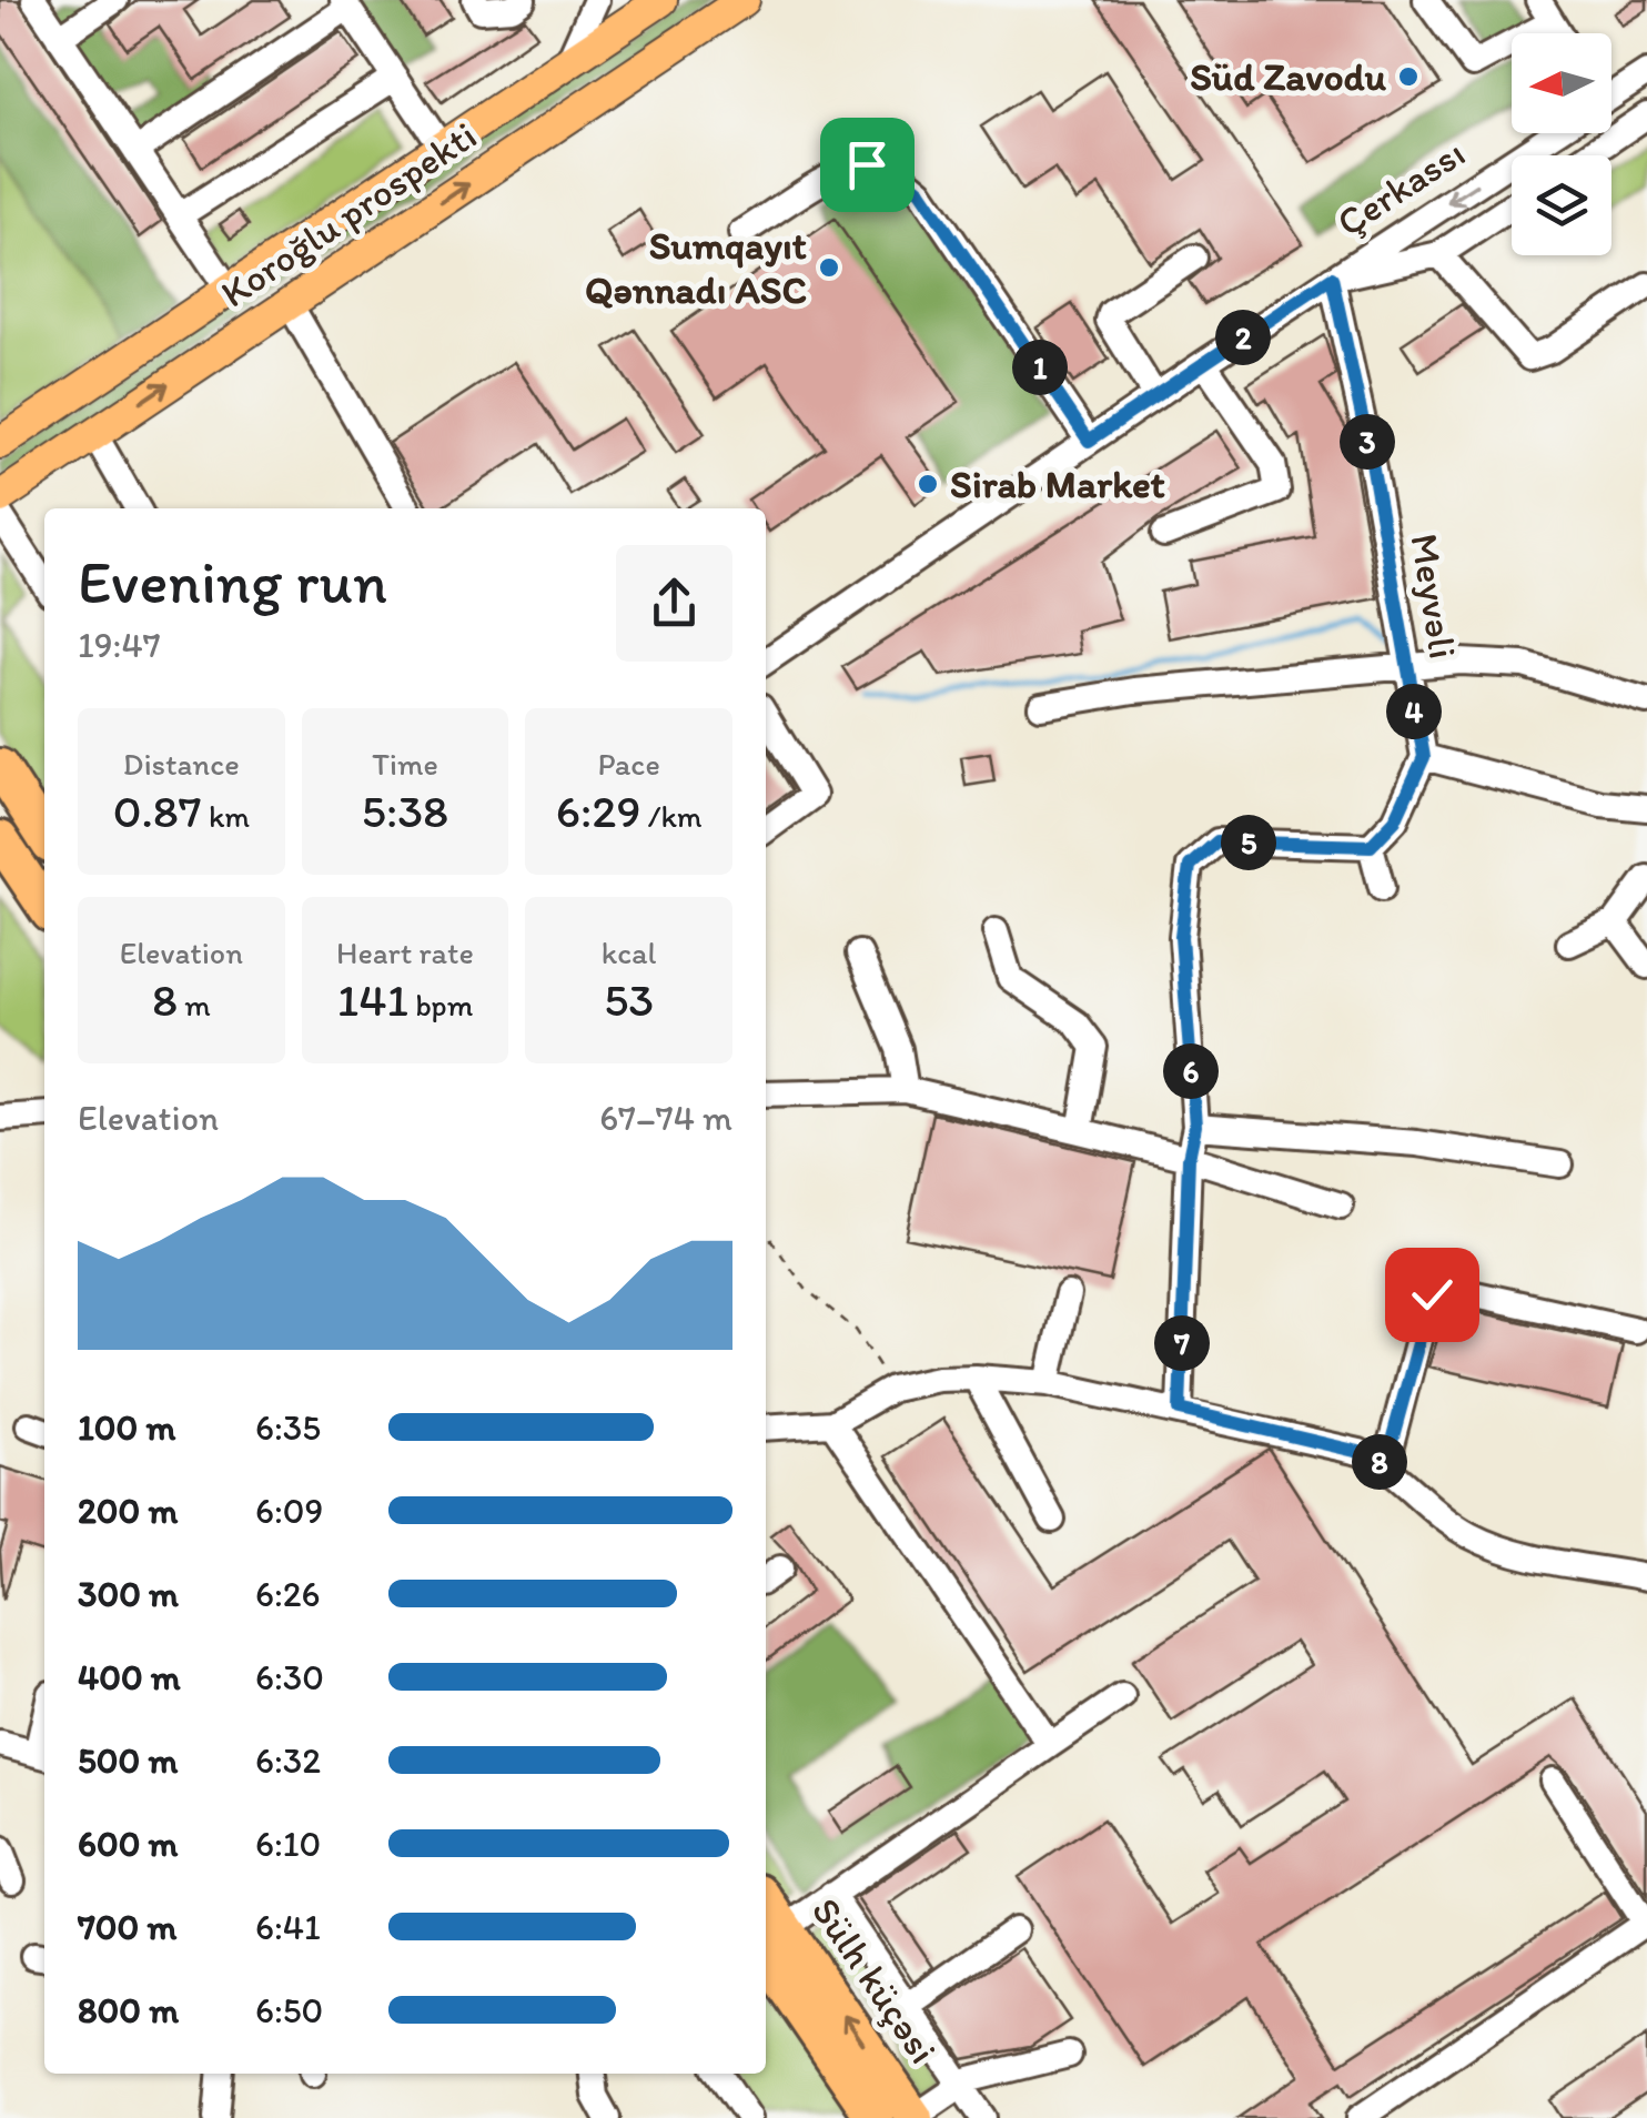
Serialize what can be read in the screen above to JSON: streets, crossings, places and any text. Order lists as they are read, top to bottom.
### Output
{
  "streets": {
    "highway": ["Sülh küçəsi"],
    "main road": ["Koroğlu prospekti"],
    "street": ["Çerkassı", "Meyvəli"]
  },
  "crossings": [
    ["Çerkassı", "Meyvəli"]
  ],
  "places": ["Süd Zavodu", "Sumqayıt Qənnadı ASC", "Sirab Market"],
  "north": "left",
  "page": {
    "pins": [
      "2",
      "1",
      "3",
      "4",
      "5",
      "6",
      "7",
      "8"
    ],
    "heading": ["Evening run", "19:47"],
    "stats": [
      ["Distance", "0.87 km"],
      ["Time", "5:38"],
      ["Pace", "6:29 /km"],
      ["Elevation", "8 m"],
      ["Heart rate", "141 bpm"],
      ["kcal", "53"]
    ],
    "chart": ["Elevation", "67–74 m"],
    "list": [
      {
        "name": "100 m",
        "note": "6:35"
      },
      {
        "name": "200 m",
        "note": "6:09"
      },
      {
        "name": "300 m",
        "note": "6:26"
      },
      {
        "name": "400 m",
        "note": "6:30"
      },
      {
        "name": "500 m",
        "note": "6:32"
      },
      {
        "name": "600 m",
        "note": "6:10"
      },
      {
        "name": "700 m",
        "note": "6:41"
      },
      {
        "name": "800 m",
        "note": "6:50"
      }
    ]
  }
}
